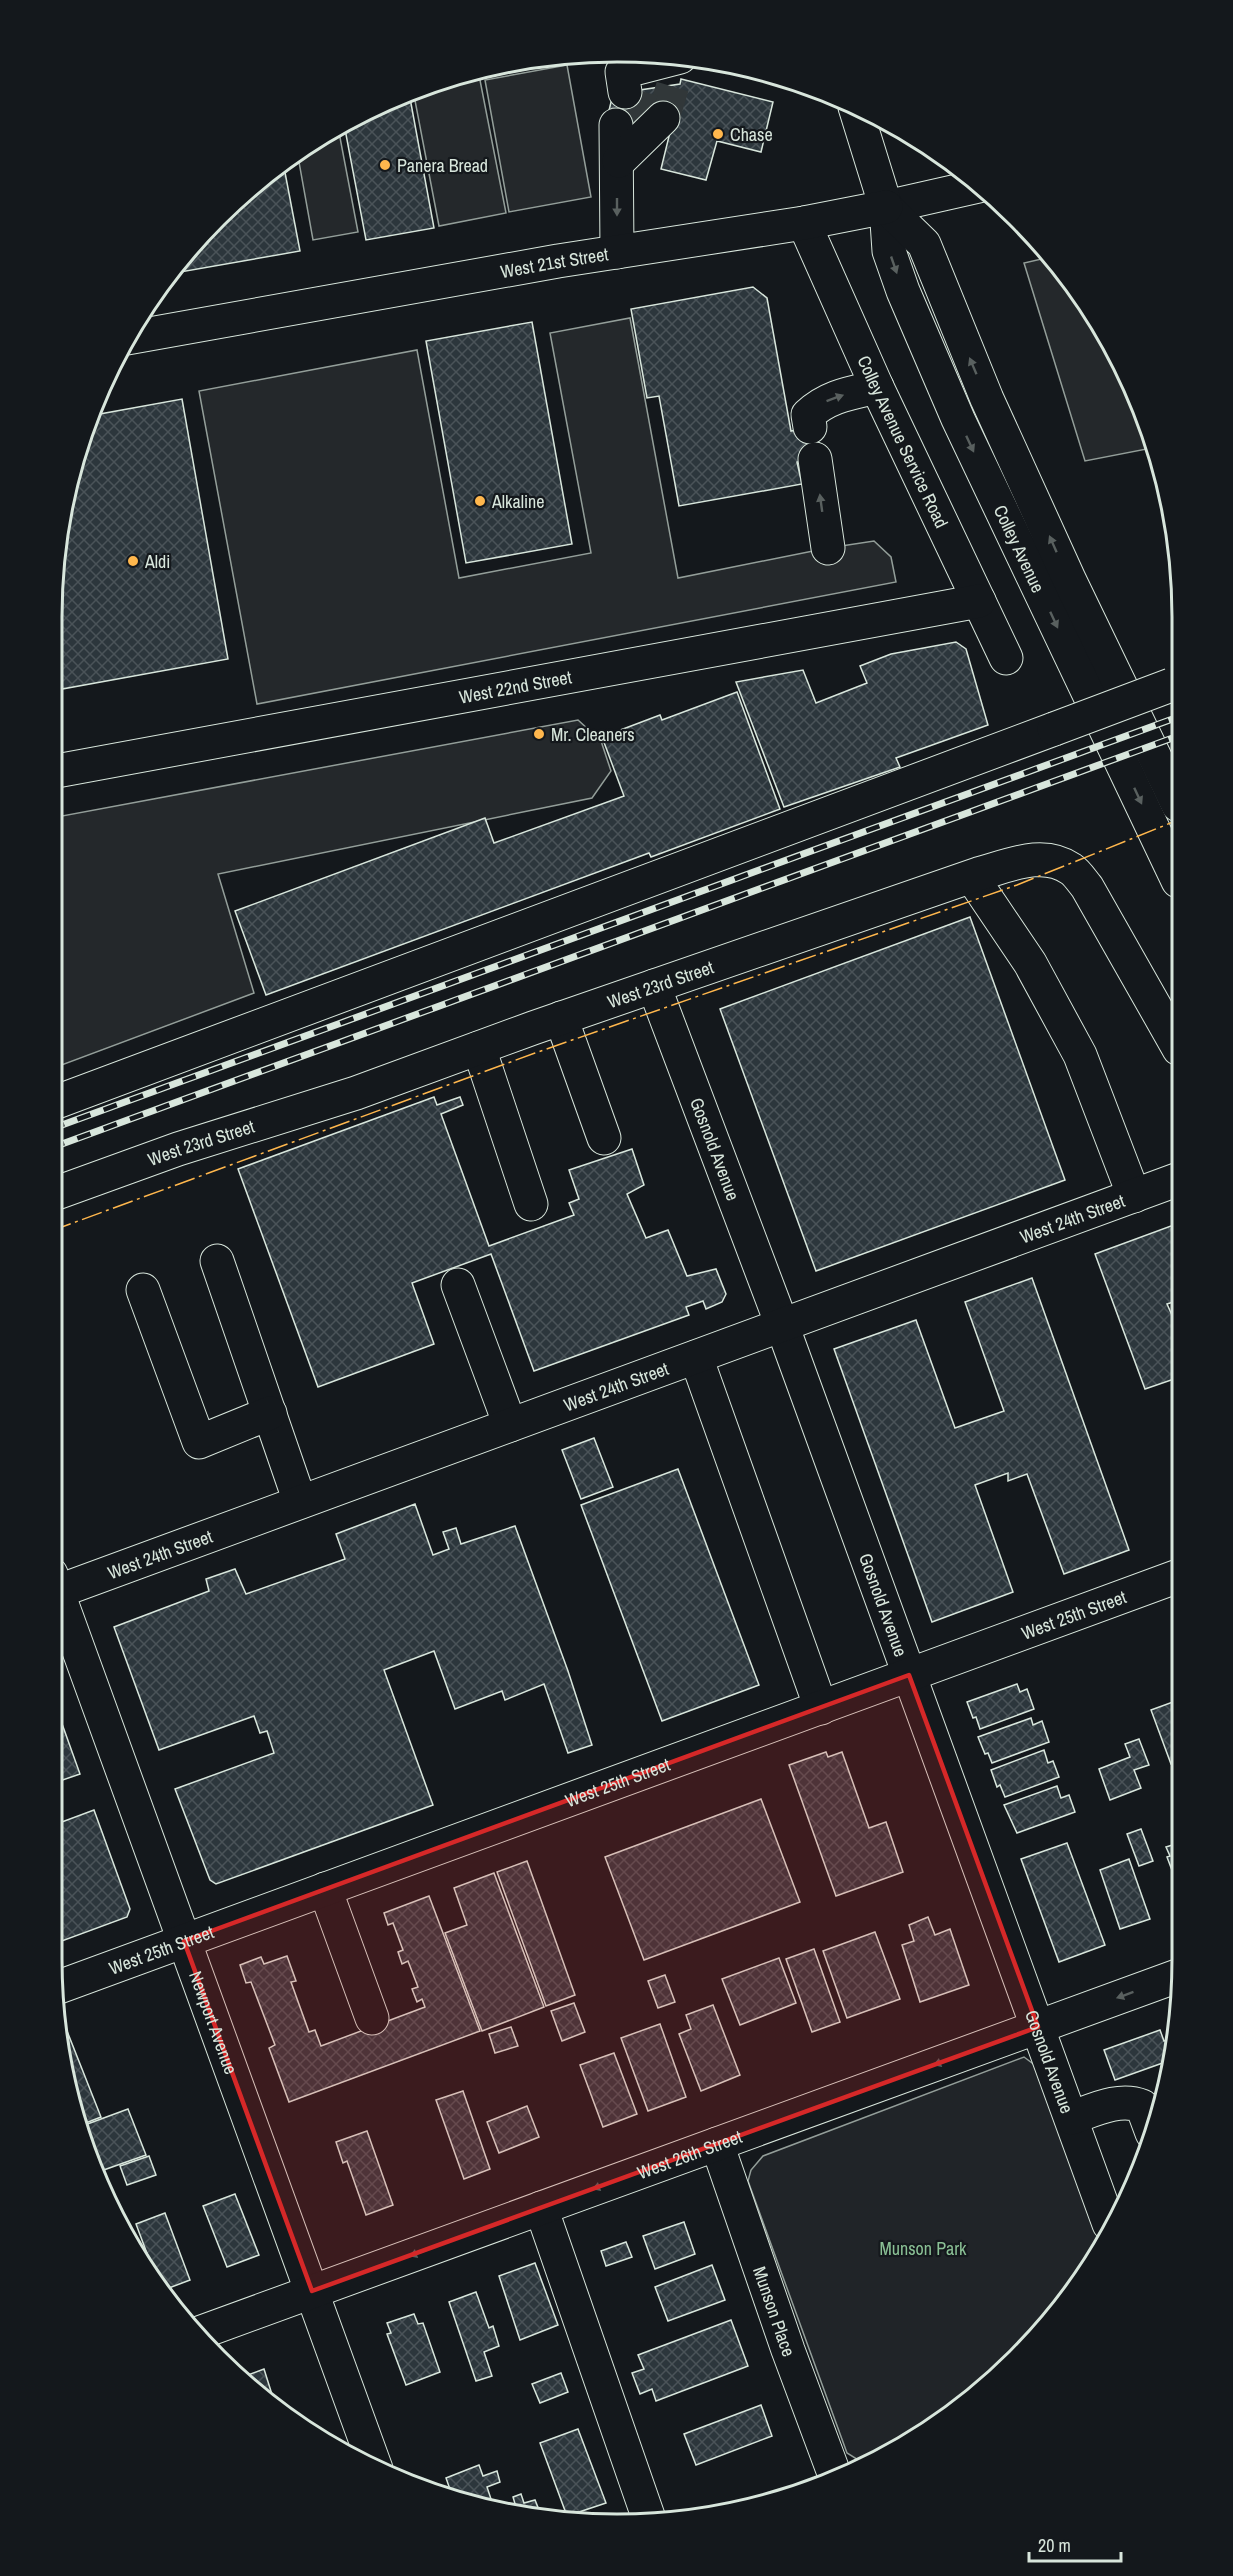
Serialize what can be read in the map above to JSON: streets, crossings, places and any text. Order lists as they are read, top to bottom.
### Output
{
  "streets": {
    "street": [
      "West 21st Street",
      "Colley Avenue Service Road",
      "Colley Avenue",
      "West 22nd Street",
      "West 23rd Street",
      "Gosnold Avenue",
      "West 24th Street",
      "West 25th Street",
      "Newport Avenue",
      "West 26th Street",
      "Munson Place"
    ]
  },
  "crossings": [
    ["West 21st Street", "Colley Avenue Service Road"],
    ["West 21st Street", "Colley Avenue"],
    ["Colley Avenue Service Road", "West 22nd Street"],
    ["West 23rd Street", "Gosnold Avenue"],
    ["Gosnold Avenue", "West 24th Street"],
    ["Gosnold Avenue", "West 25th Street"],
    ["Gosnold Avenue", "West 26th Street"],
    ["West 25th Street", "Newport Avenue"],
    ["Newport Avenue", "West 26th Street"],
    ["West 26th Street", "Munson Place"]
  ],
  "one_way": ["West 26th Street"],
  "parks": ["Munson Park"],
  "places": [
    "Chase",
    "Panera Bread",
    "Alkaline",
    "Aldi",
    "Mr. Cleaners"
  ],
  "scale_bar": "20 m"
}
